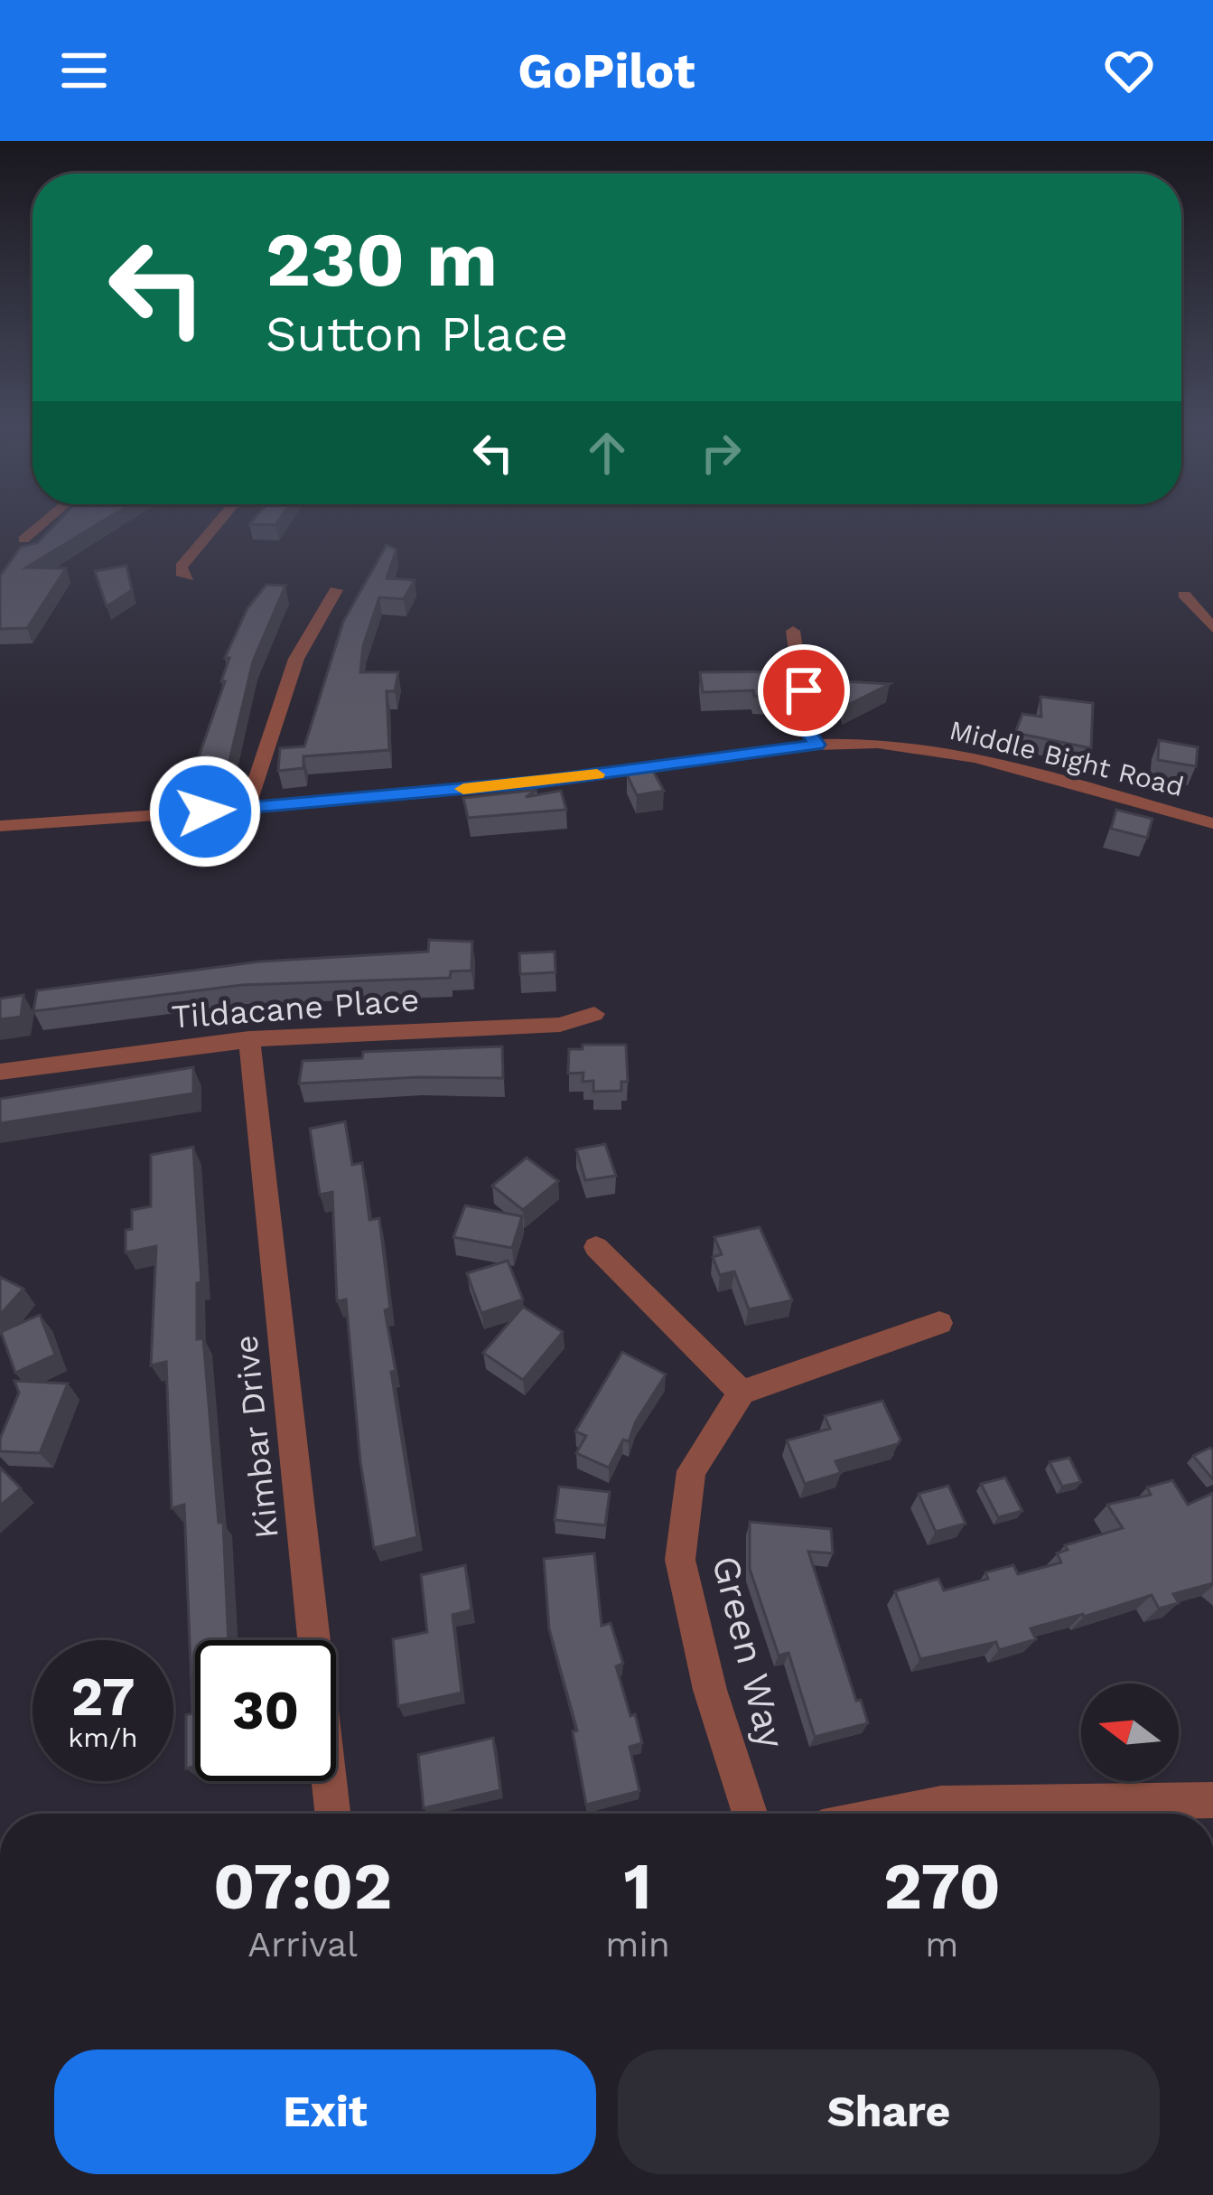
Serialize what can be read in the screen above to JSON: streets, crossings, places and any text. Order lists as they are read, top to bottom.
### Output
{
  "streets": {
    "street": [
      "Middle Bight Road",
      "Tildacane Place",
      "Kimbar Drive",
      "Green Way"
    ]
  },
  "crossings": [
    ["Tildacane Place", "Kimbar Drive"]
  ],
  "north": "left",
  "page": {
    "header": "GoPilot",
    "turn": ["230 m", "Sutton Place"],
    "speed": "27 km/h",
    "limit": "30",
    "eta": [
      "07:02",
      "Arrival",
      "1",
      "min",
      "270",
      "m"
    ],
    "buttons": ["Exit", "Share"]
  }
}
